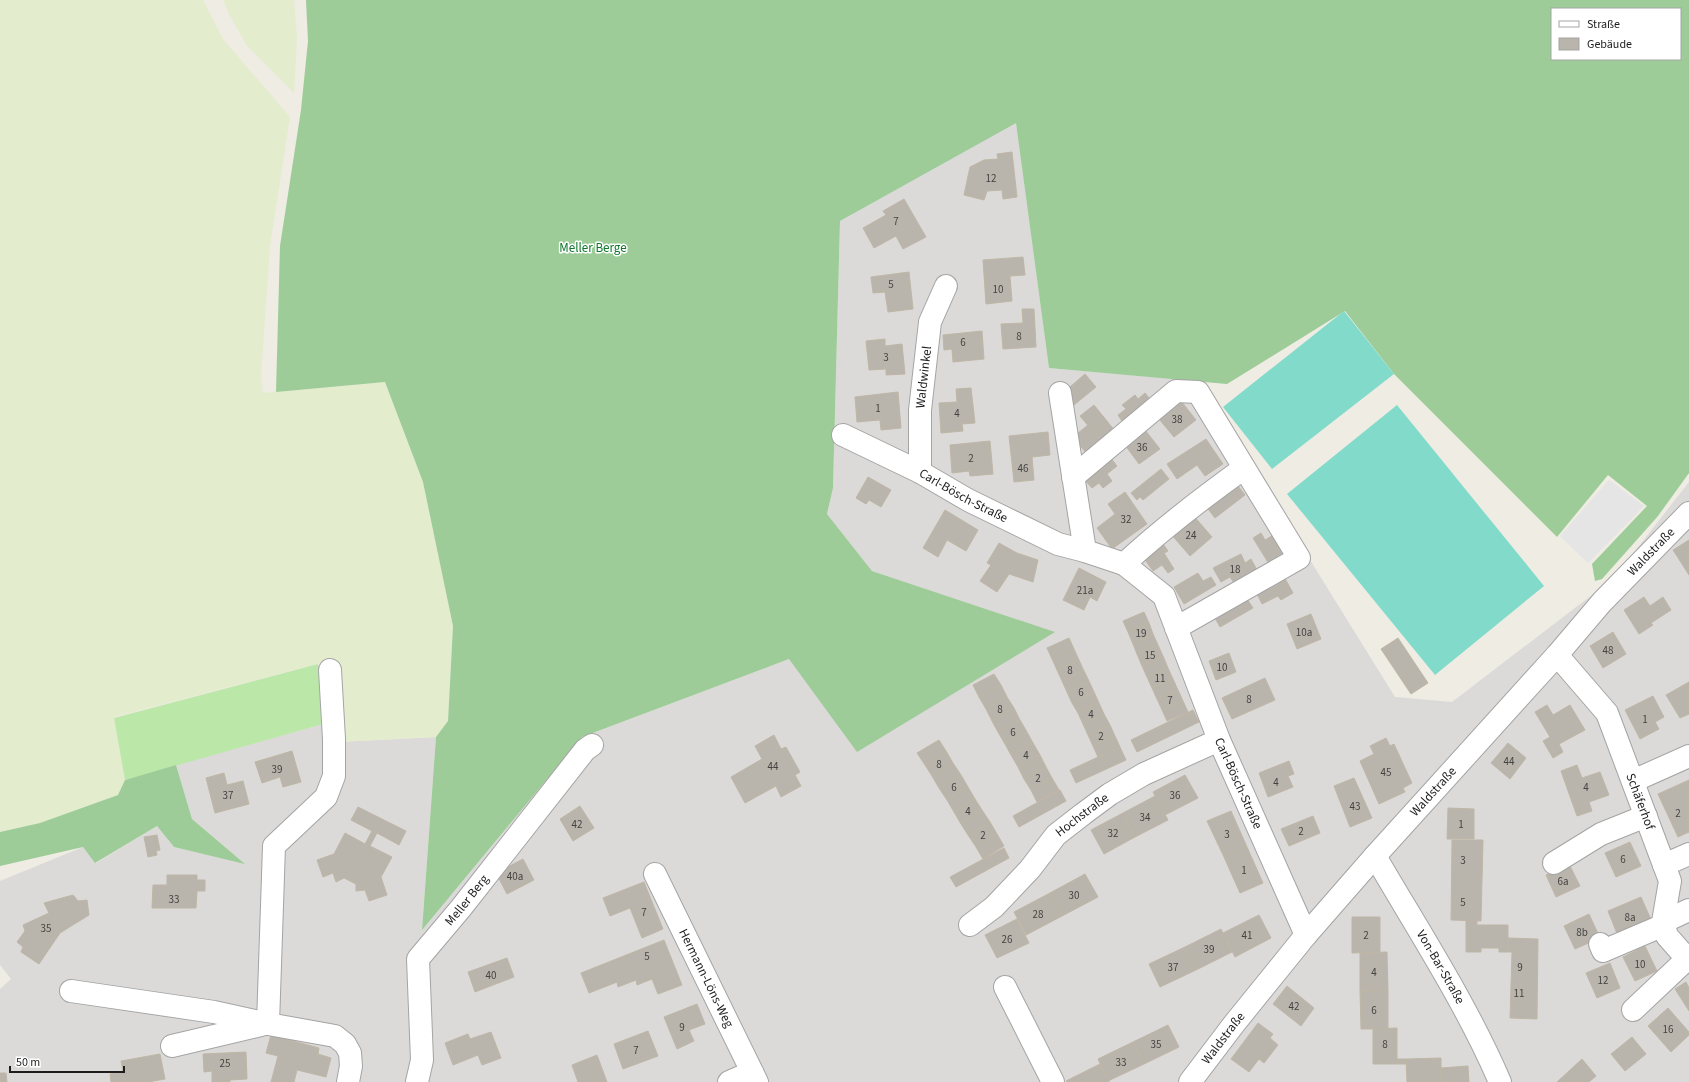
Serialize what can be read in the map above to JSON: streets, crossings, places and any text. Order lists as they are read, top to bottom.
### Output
{
  "streets": {
    "street": [
      "Waldwinkel",
      "Carl-Bösch-Straße",
      "Waldstraße",
      "Schäferhof",
      "Hochstraße",
      "Meller Berg",
      "Von-Bar-Straße",
      "Hermann-Löns-Weg"
    ]
  },
  "crossings": [
    ["Waldwinkel", "Carl-Bösch-Straße"],
    ["Carl-Bösch-Straße", "Waldstraße"],
    ["Carl-Bösch-Straße", "Hochstraße"],
    ["Waldstraße", "Schäferhof"],
    ["Waldstraße", "Von-Bar-Straße"]
  ],
  "parks": ["Meller Berge"],
  "house_numbers": [
    "12",
    "7",
    "5",
    "10",
    "8",
    "6",
    "3",
    "1",
    "4",
    "38",
    "36",
    "2",
    "46",
    "32",
    "24",
    "18",
    "21a",
    "10a",
    "19",
    "48",
    "15",
    "10",
    "8",
    "11",
    "6",
    "8",
    "7",
    "8",
    "4",
    "1",
    "6",
    "2",
    "4",
    "44",
    "8",
    "44",
    "39",
    "45",
    "2",
    "4",
    "6",
    "4",
    "37",
    "36",
    "43",
    "4",
    "2",
    "34",
    "42",
    "1",
    "2",
    "32",
    "3",
    "2",
    "6",
    "3",
    "1",
    "40a",
    "6a",
    "30",
    "33",
    "5",
    "7",
    "28",
    "8a",
    "35",
    "8b",
    "41",
    "2",
    "26",
    "39",
    "5",
    "10",
    "37",
    "9",
    "4",
    "40",
    "12",
    "11",
    "42",
    "6",
    "9",
    "16",
    "35",
    "8",
    "7",
    "33",
    "25"
  ],
  "legend": ["Straße", "Gebäude"],
  "scale_bar": "50 m"
}
